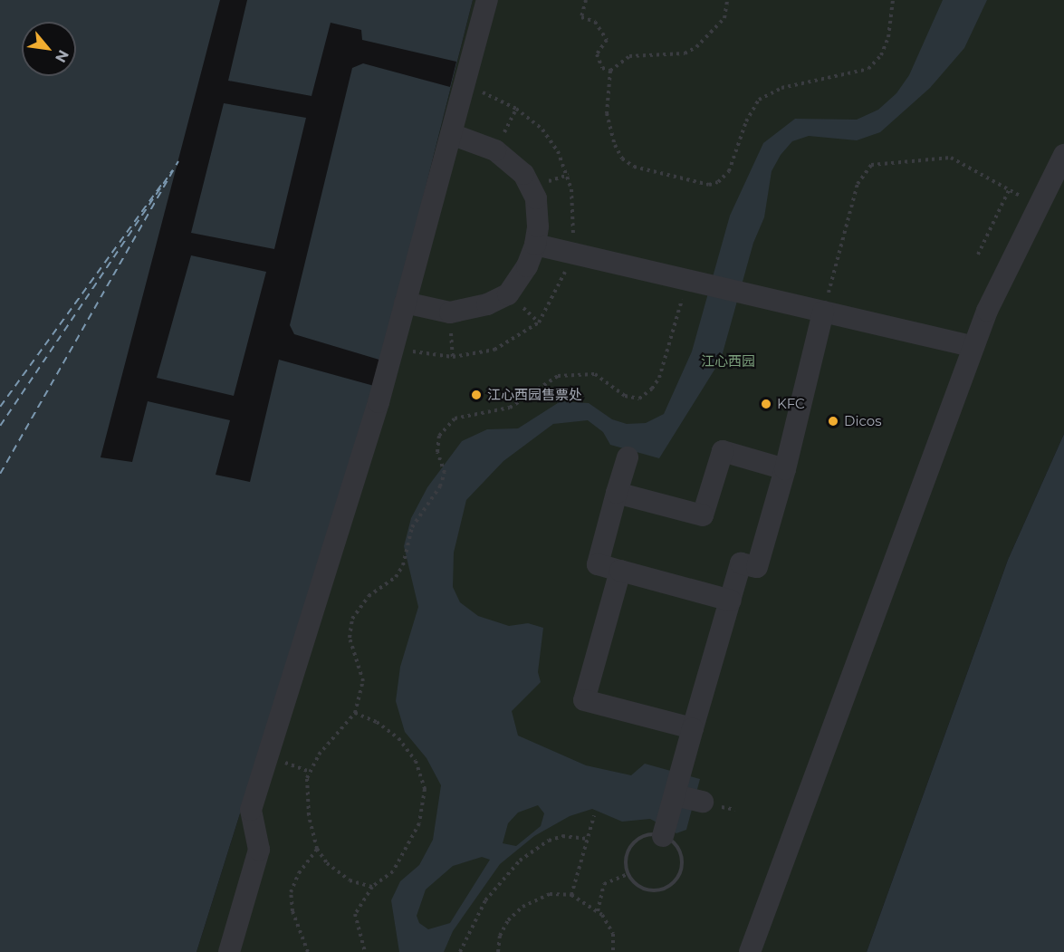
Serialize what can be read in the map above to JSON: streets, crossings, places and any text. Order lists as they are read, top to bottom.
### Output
{
  "parks": ["江心西园"],
  "places": ["江心西园售票处", "KFC", "Dicos"],
  "north": "bottom right"
}
